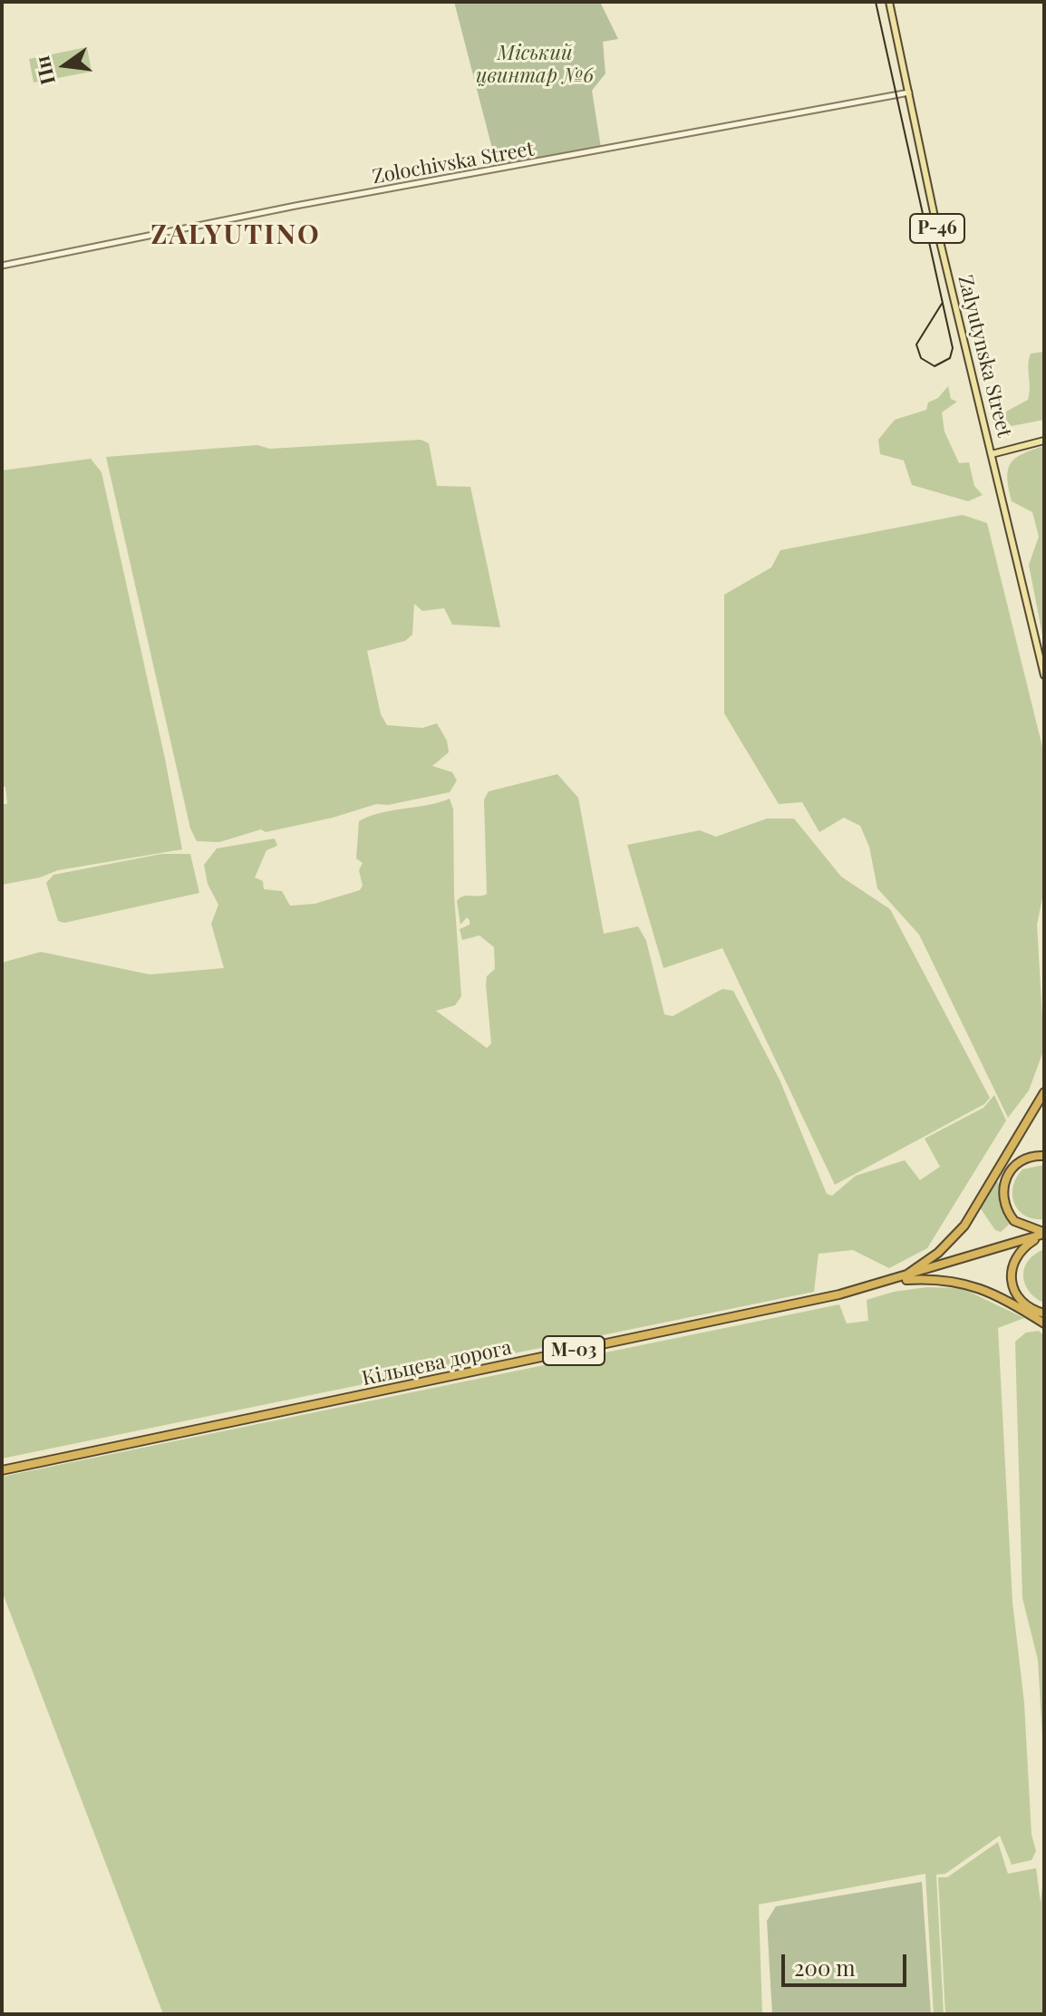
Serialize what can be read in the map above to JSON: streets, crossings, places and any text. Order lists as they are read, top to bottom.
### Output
{
  "streets": {
    "highway": ["М-03", "Кільцева дорога"],
    "main road": ["Р-46", "Zalyutynska Street"],
    "street": ["Zolochivska Street"]
  },
  "crossings": [
    ["Zolochivska Street", "Zalyutynska Street"]
  ],
  "districts": ["ZALYUTІNO"],
  "parks": ["Міський цвинтар №6"],
  "scale_bar": "200 m",
  "north": "left"
}
